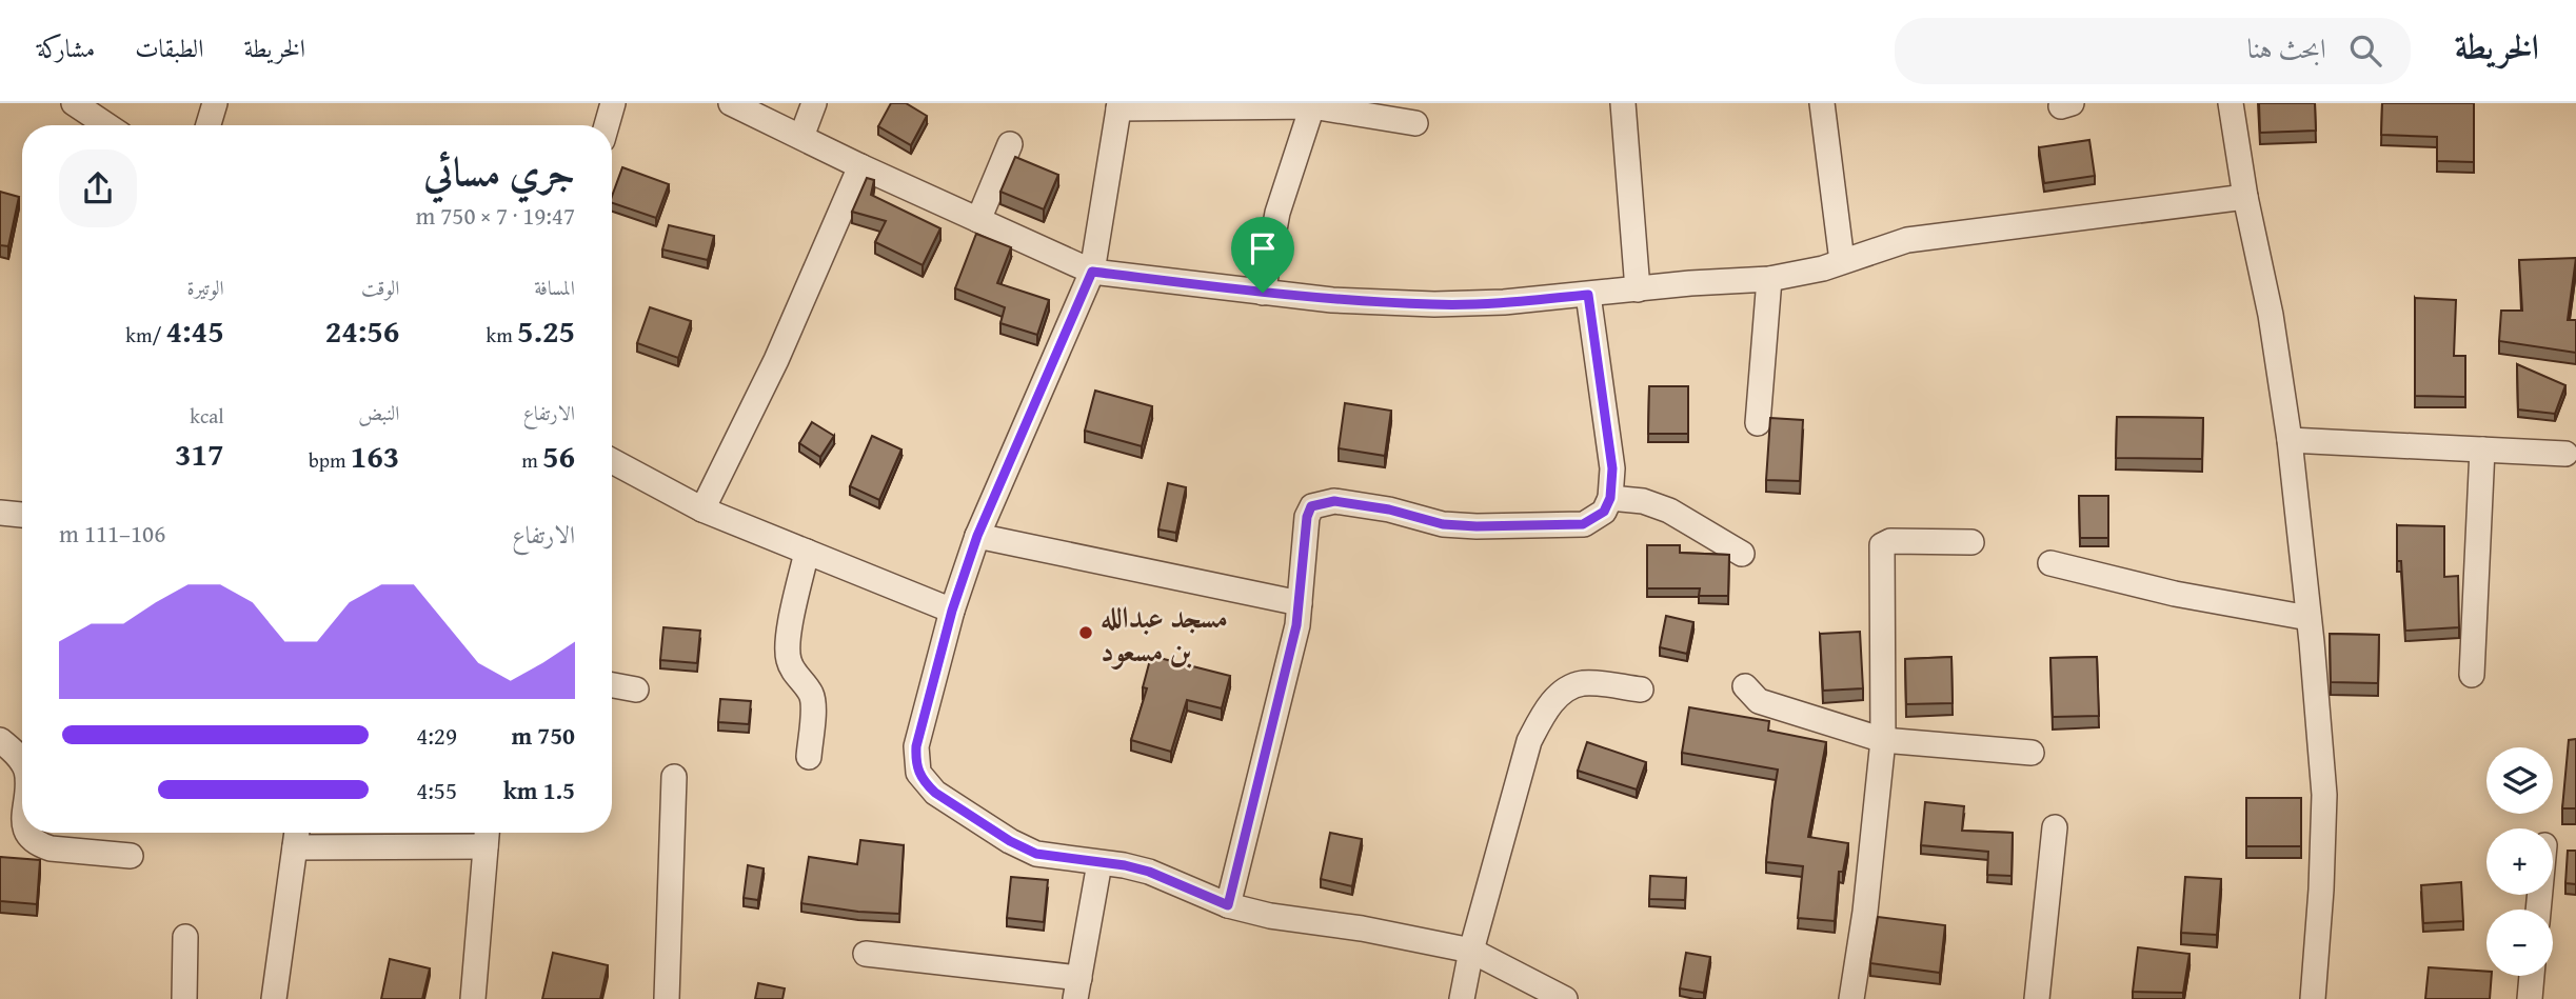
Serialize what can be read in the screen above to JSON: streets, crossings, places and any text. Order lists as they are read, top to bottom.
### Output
{
  "places": ["مسجد عبدالله بن مسعود"],
  "page": {
    "header": "الخريطة",
    "search": "ابحث هنا",
    "nav": ["الخريطة", "الطبقات", "مشاركة"],
    "heading": ["جري مسائي", "19:47 · 7 × 750 m"],
    "stats": [
      ["المسافة", "5.25 km"],
      ["الوقت", "24:56"],
      ["الوتيرة", "4:45 /km"],
      ["الارتفاع", "56 m"],
      ["النبض", "163 bpm"],
      ["kcal", "317"]
    ],
    "chart": ["الارتفاع", "106–111 m"],
    "list": [
      {
        "name": "750 m",
        "note": "4:29"
      },
      {
        "name": "1.5 km",
        "note": "4:55"
      }
    ],
    "map_buttons": ["+", "−"]
  }
}
